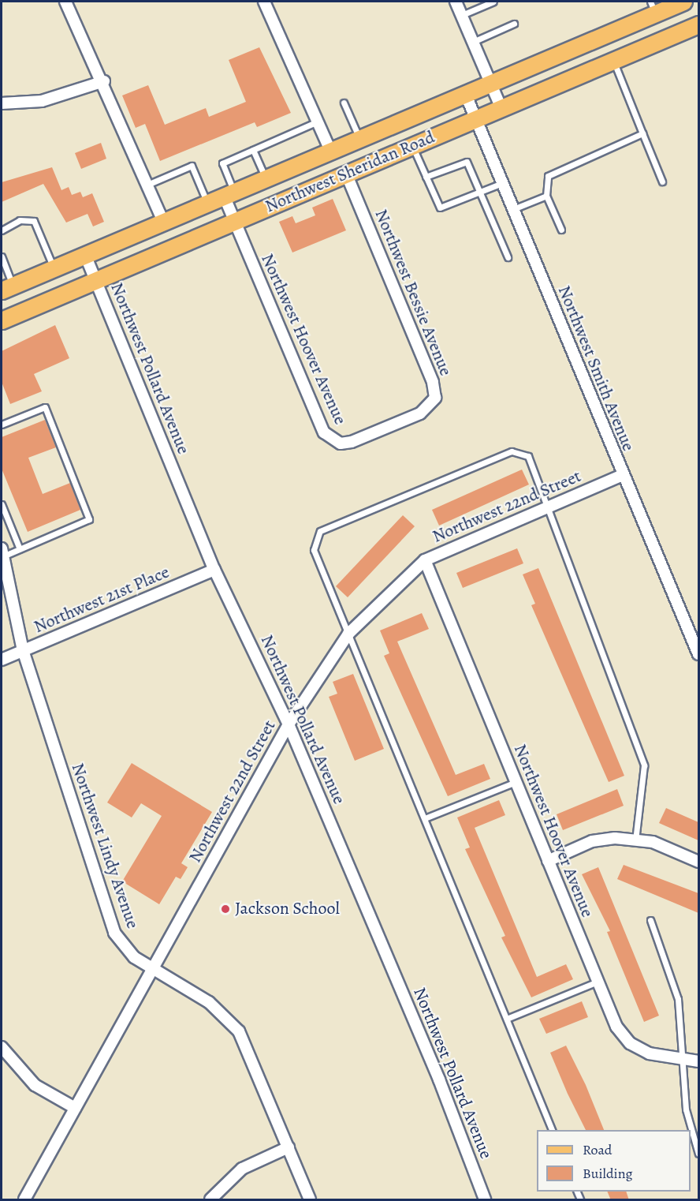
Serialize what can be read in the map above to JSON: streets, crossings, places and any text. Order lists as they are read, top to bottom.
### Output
{
  "streets": {
    "main road": ["Northwest Sheridan Road"],
    "street": [
      "Northwest Bessie Avenue",
      "Northwest Hoover Avenue",
      "Northwest Pollard Avenue",
      "Northwest Smith Avenue",
      "Northwest 22nd Street",
      "Northwest 21st Place",
      "Northwest Lindy Avenue"
    ]
  },
  "crossings": [
    ["Northwest Sheridan Road", "Northwest Bessie Avenue"],
    ["Northwest Sheridan Road", "Northwest Hoover Avenue"],
    ["Northwest Sheridan Road", "Northwest Pollard Avenue"],
    ["Northwest Sheridan Road", "Northwest Smith Avenue"],
    ["Northwest Bessie Avenue", "Northwest Hoover Avenue"],
    ["Northwest Hoover Avenue", "Northwest 22nd Street"],
    ["Northwest Pollard Avenue", "Northwest 22nd Street"],
    ["Northwest Pollard Avenue", "Northwest 21st Place"],
    ["Northwest Smith Avenue", "Northwest 22nd Street"],
    ["Northwest 22nd Street", "Northwest Lindy Avenue"],
    ["Northwest 21st Place", "Northwest Lindy Avenue"]
  ],
  "places": ["Jackson School"],
  "legend": ["Road", "Building"]
}
